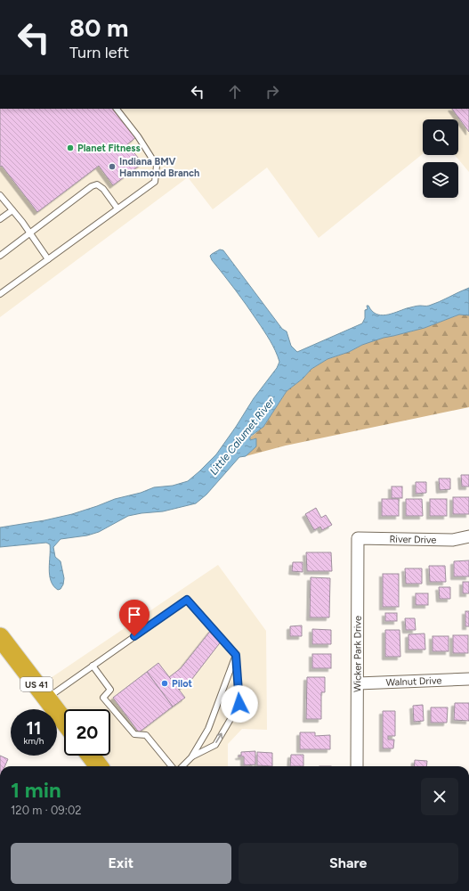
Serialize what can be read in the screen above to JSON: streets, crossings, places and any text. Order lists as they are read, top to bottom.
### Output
{
  "streets": {
    "highway": ["US 41"],
    "street": ["River Drive", "Wicker Park Drive", "Walnut Drive"]
  },
  "crossings": [
    ["River Drive", "Wicker Park Drive"],
    ["Wicker Park Drive", "Walnut Drive"]
  ],
  "water": ["Little Calumet River"],
  "places": ["Planet Fitness", "Indiana BMV Hammond Branch", "Pilot"],
  "page": {
    "turn": ["80 m", "Turn left"],
    "speed": "11 km/h",
    "limit": "20",
    "heading": ["1 min", "120 m · 09:02"],
    "buttons": ["Exit", "Share"]
  }
}
